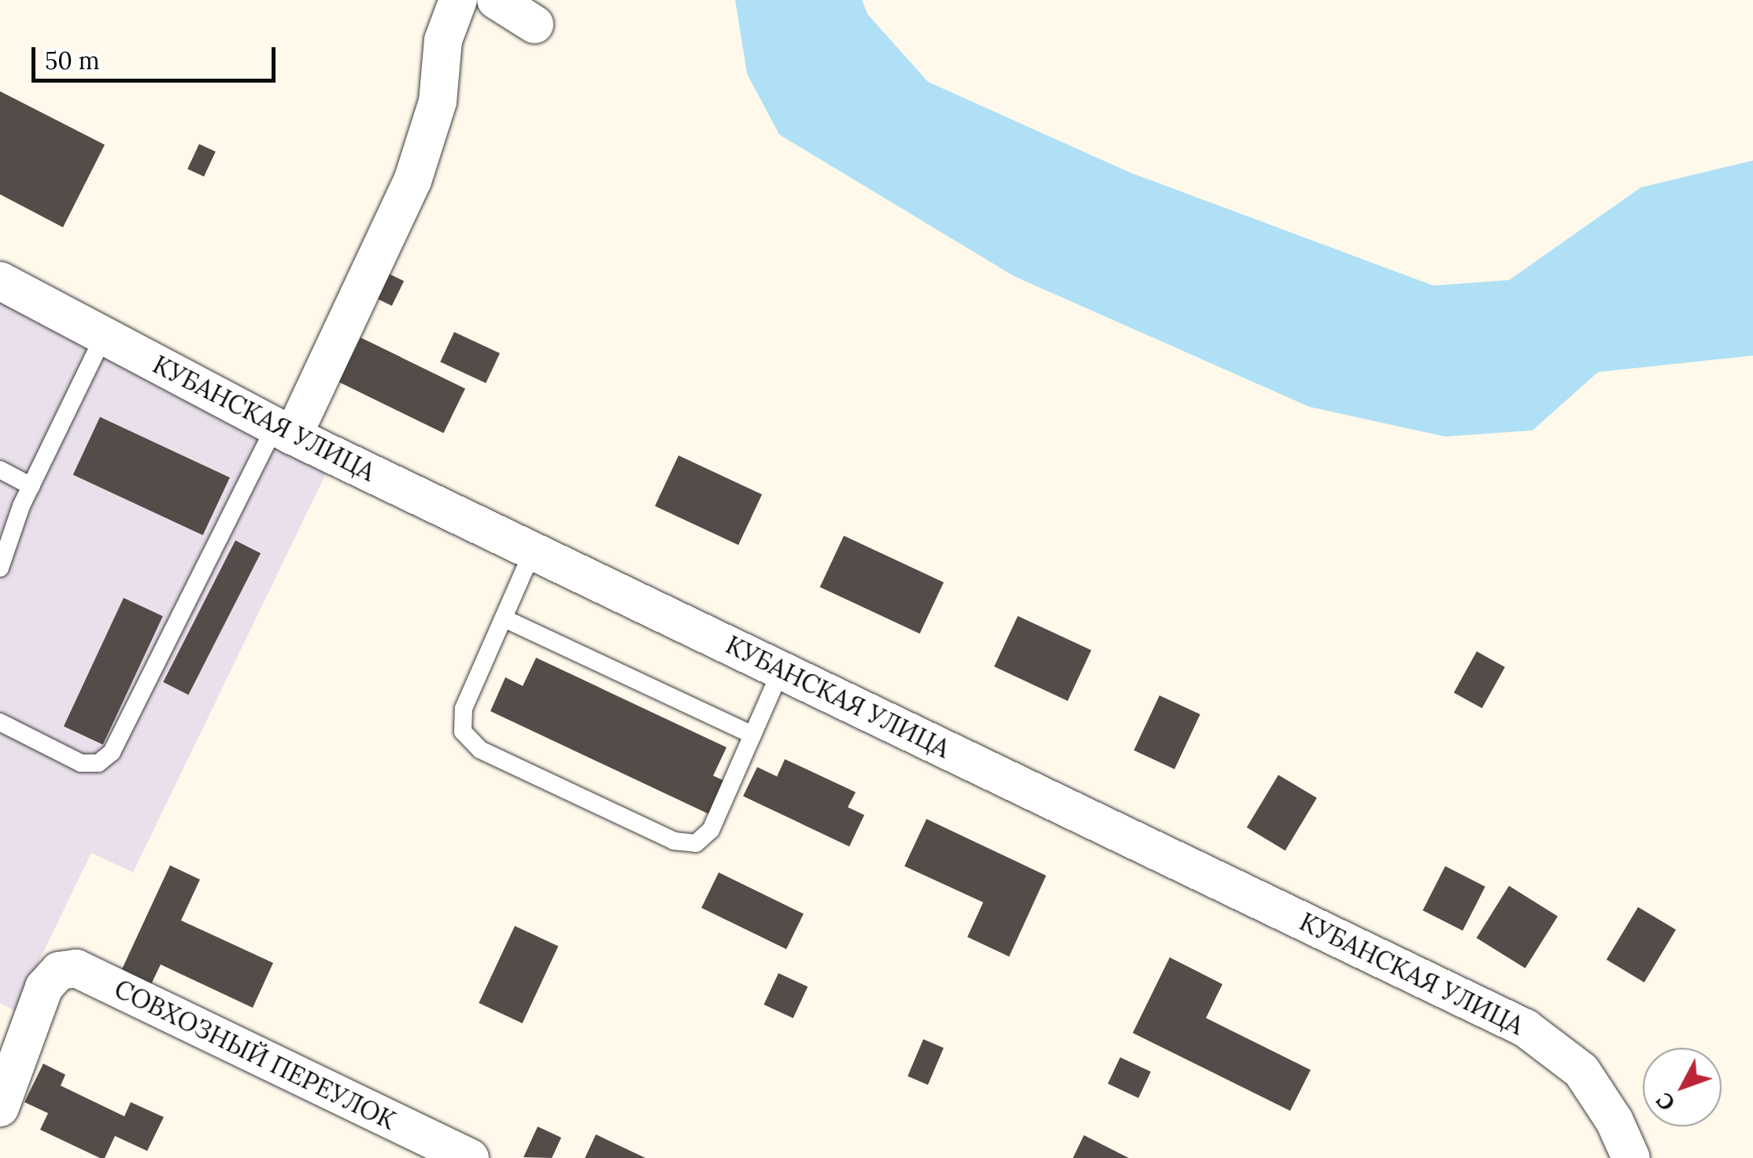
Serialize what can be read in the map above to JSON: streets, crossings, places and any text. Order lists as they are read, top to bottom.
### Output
{
  "streets": {
    "street": ["КУБАНСКАЯ УЛИЦА", "СОВХОЗНЫЙ ПЕРЕУЛОК"]
  },
  "scale_bar": "50 m",
  "north": "bottom left"
}
